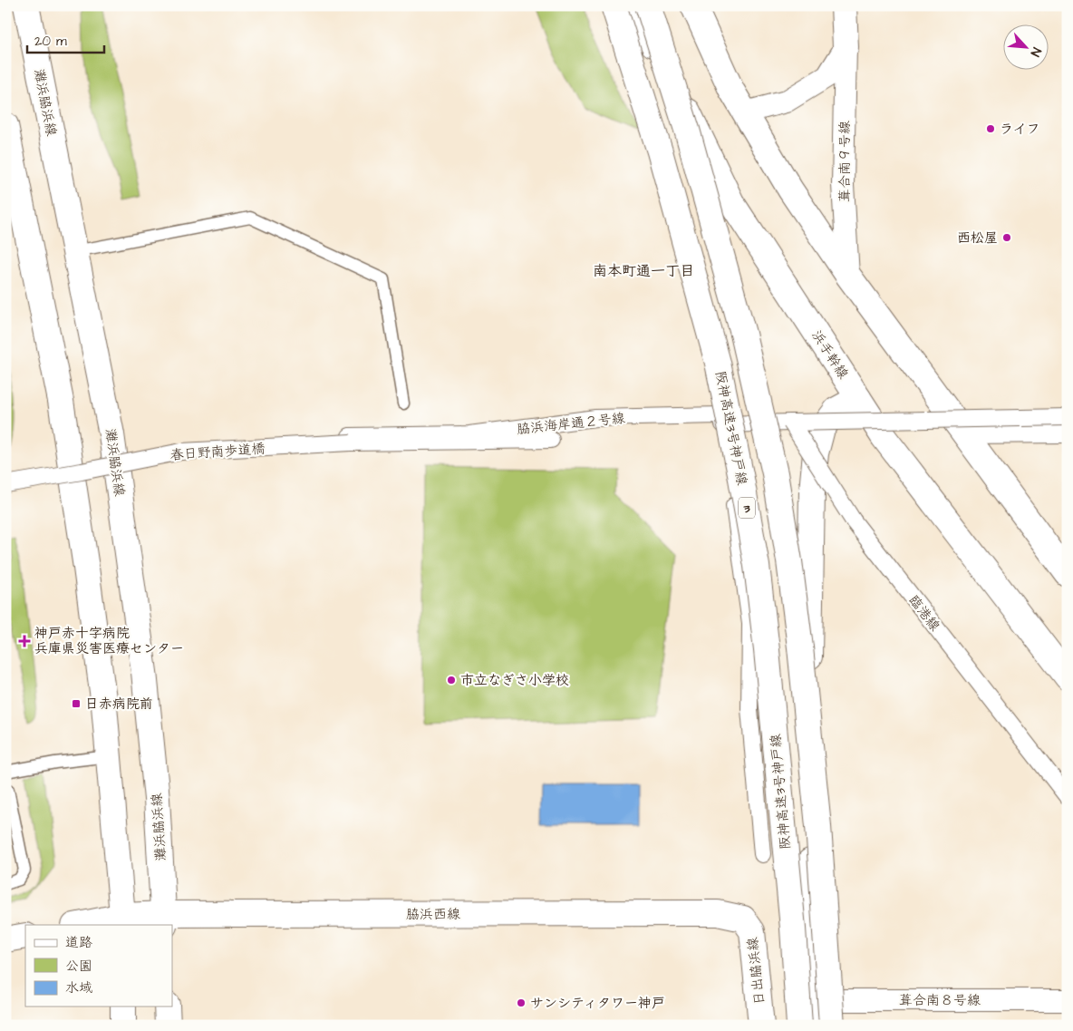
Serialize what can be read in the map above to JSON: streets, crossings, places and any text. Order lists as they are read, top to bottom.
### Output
{
  "streets": {
    "main road": [
      "灘浜脇浜線",
      "葺合南９号線",
      "浜手幹線",
      "阪神高速3号神戸線",
      "3",
      "脇浜西線",
      "日出脇浜線"
    ],
    "street": [
      "脇浜海岸通２号線",
      "春日野南歩道橋",
      "臨港線",
      "葺合南８号線"
    ]
  },
  "crossings": [
    ["灘浜脇浜線", "脇浜西線"],
    ["脇浜海岸通２号線", "春日野南歩道橋"],
    ["脇浜西線", "日出脇浜線"]
  ],
  "districts": ["南本町通一丁目"],
  "places": {
    "other": [
      "ライフ",
      "西松屋",
      "市立なぎさ小学校",
      "サンシティタワー神戸"
    ],
    "health": ["神戸赤十字病院 兵庫県災害医療センター"],
    "transit": ["日赤病院前"]
  },
  "legend": ["道路", "公園", "水域"],
  "scale_bar": "20 m",
  "north": "bottom right"
}
